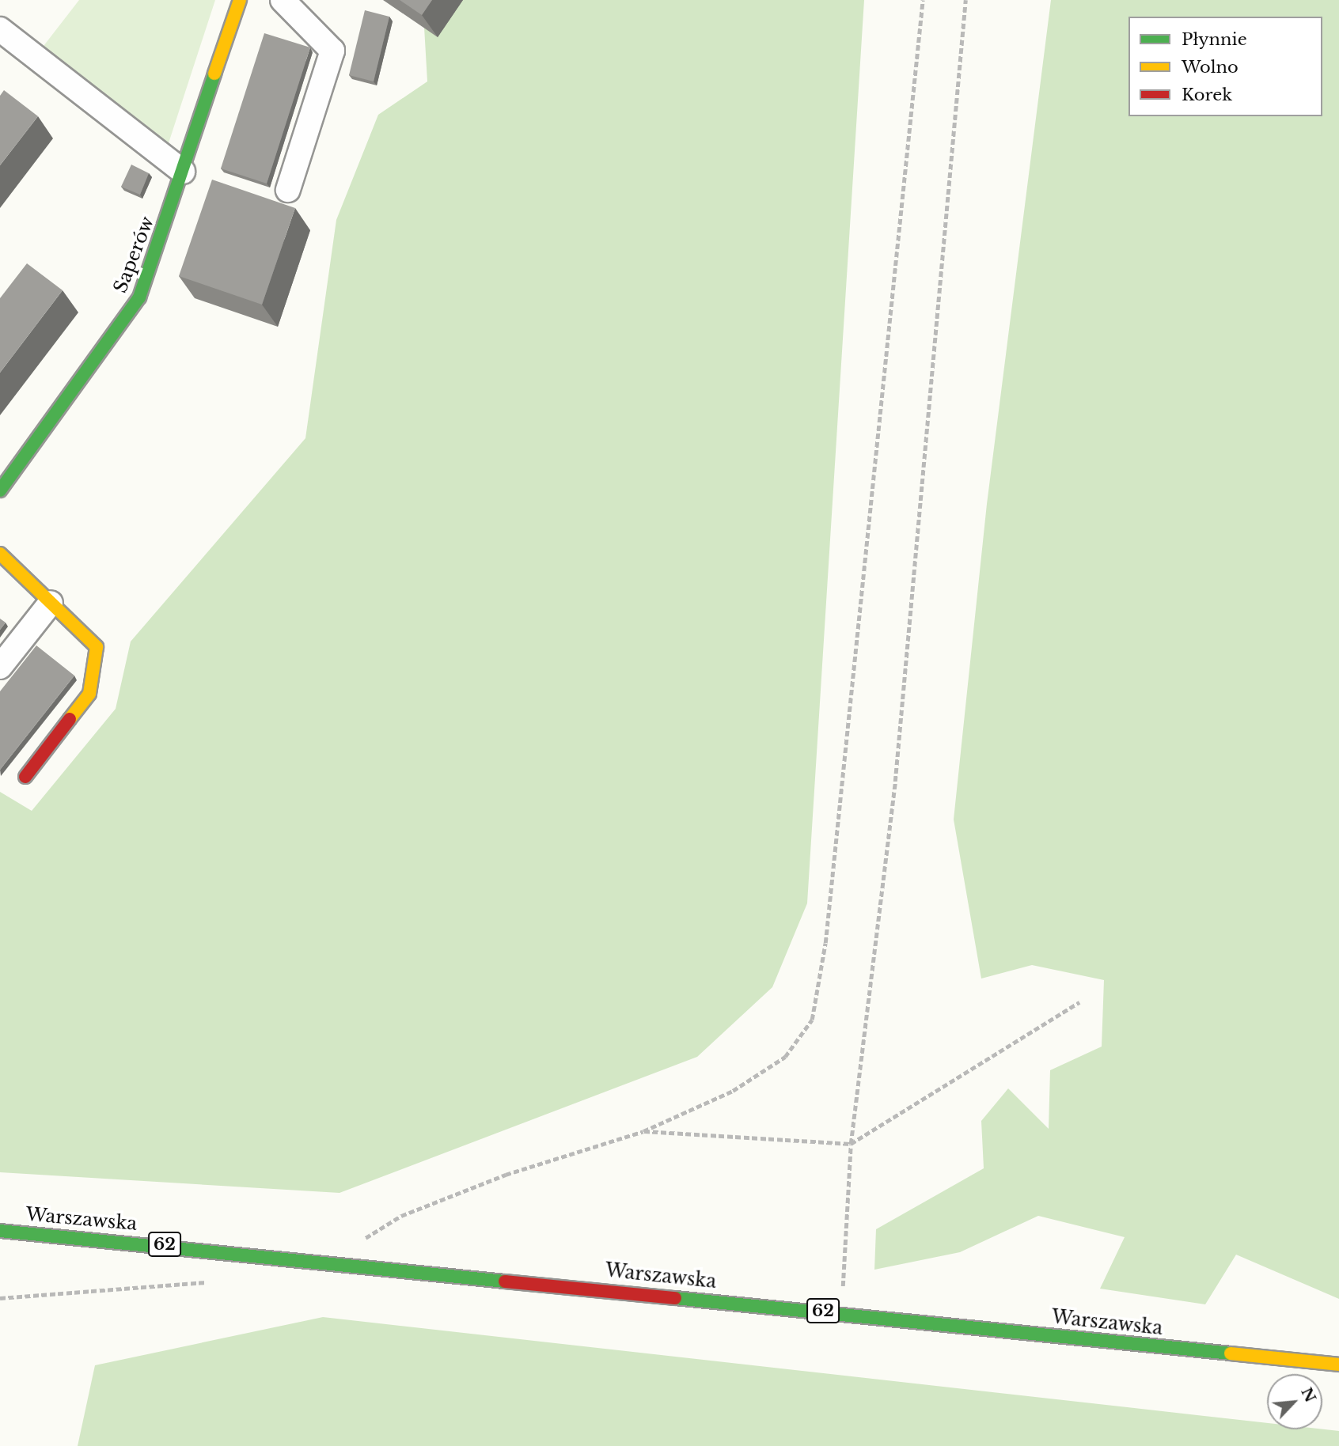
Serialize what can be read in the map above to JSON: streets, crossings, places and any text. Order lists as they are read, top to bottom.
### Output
{
  "streets": {
    "main road": ["Saperów", "Warszawska", "62"]
  },
  "legend": ["Płynnie", "Wolno", "Korek"],
  "north": "top right"
}
